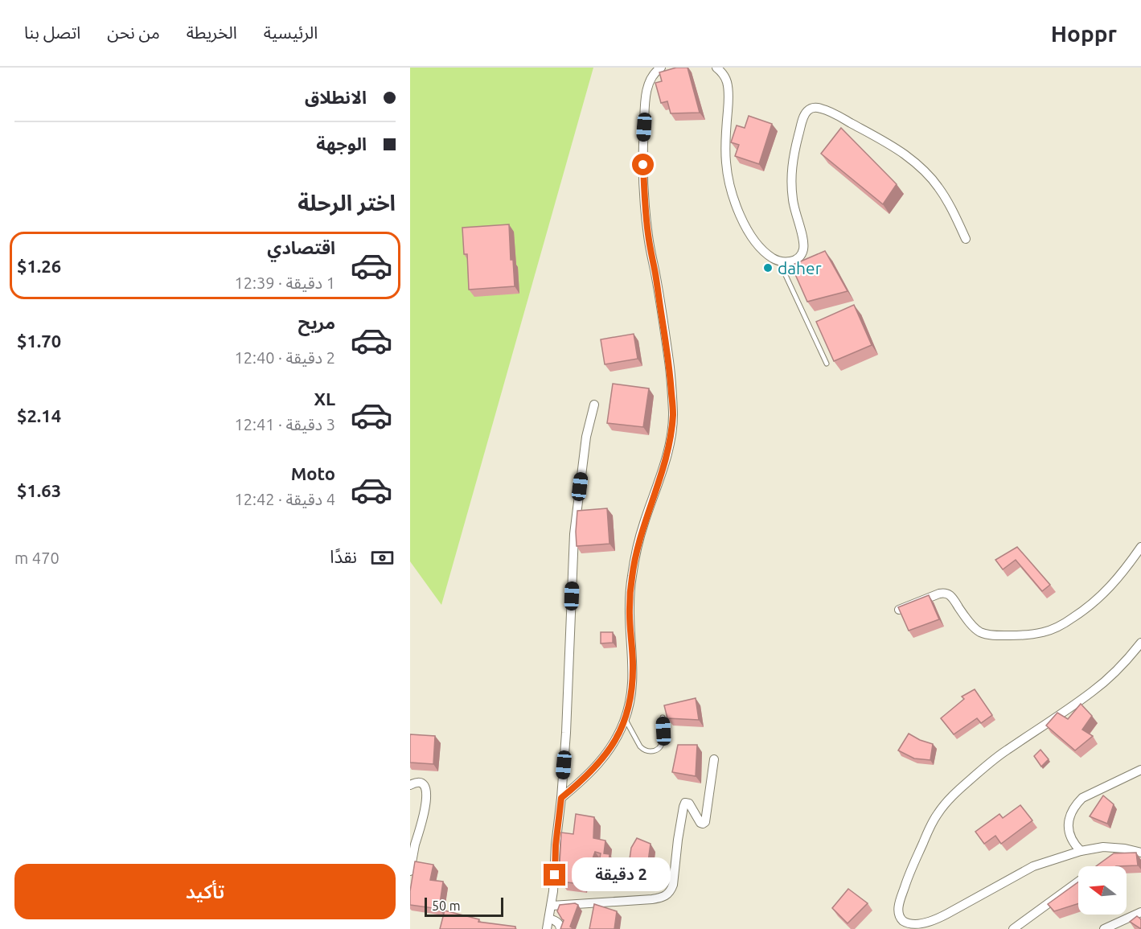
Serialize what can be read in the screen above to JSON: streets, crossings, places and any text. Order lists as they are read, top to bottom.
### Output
{
  "places": ["daher"],
  "scale_bar": "50 m",
  "north": "left",
  "page": {
    "header": "Hoppr",
    "nav": [
      "الرئيسية",
      "الخريطة",
      "من نحن",
      "اتصل بنا"
    ],
    "banner": ["الانطلاق", "الوجهة"],
    "heading": "اختر الرحلة",
    "list": [
      {
        "name": "اقتصادي",
        "note": "1 دقيقة · 12:39",
        "value": "$1.26"
      },
      {
        "name": "مريح",
        "note": "2 دقيقة · 12:40",
        "value": "$1.70"
      },
      {
        "name": "XL",
        "note": "3 دقيقة · 12:41",
        "value": "$2.14"
      },
      {
        "name": "Moto",
        "note": "4 دقيقة · 12:42",
        "value": "$1.63"
      }
    ],
    "pay": ["نقدًا", "470 m"],
    "buttons": "تأكيد",
    "bubble": "2 دقيقة",
    "scale": "50 m"
  }
}
